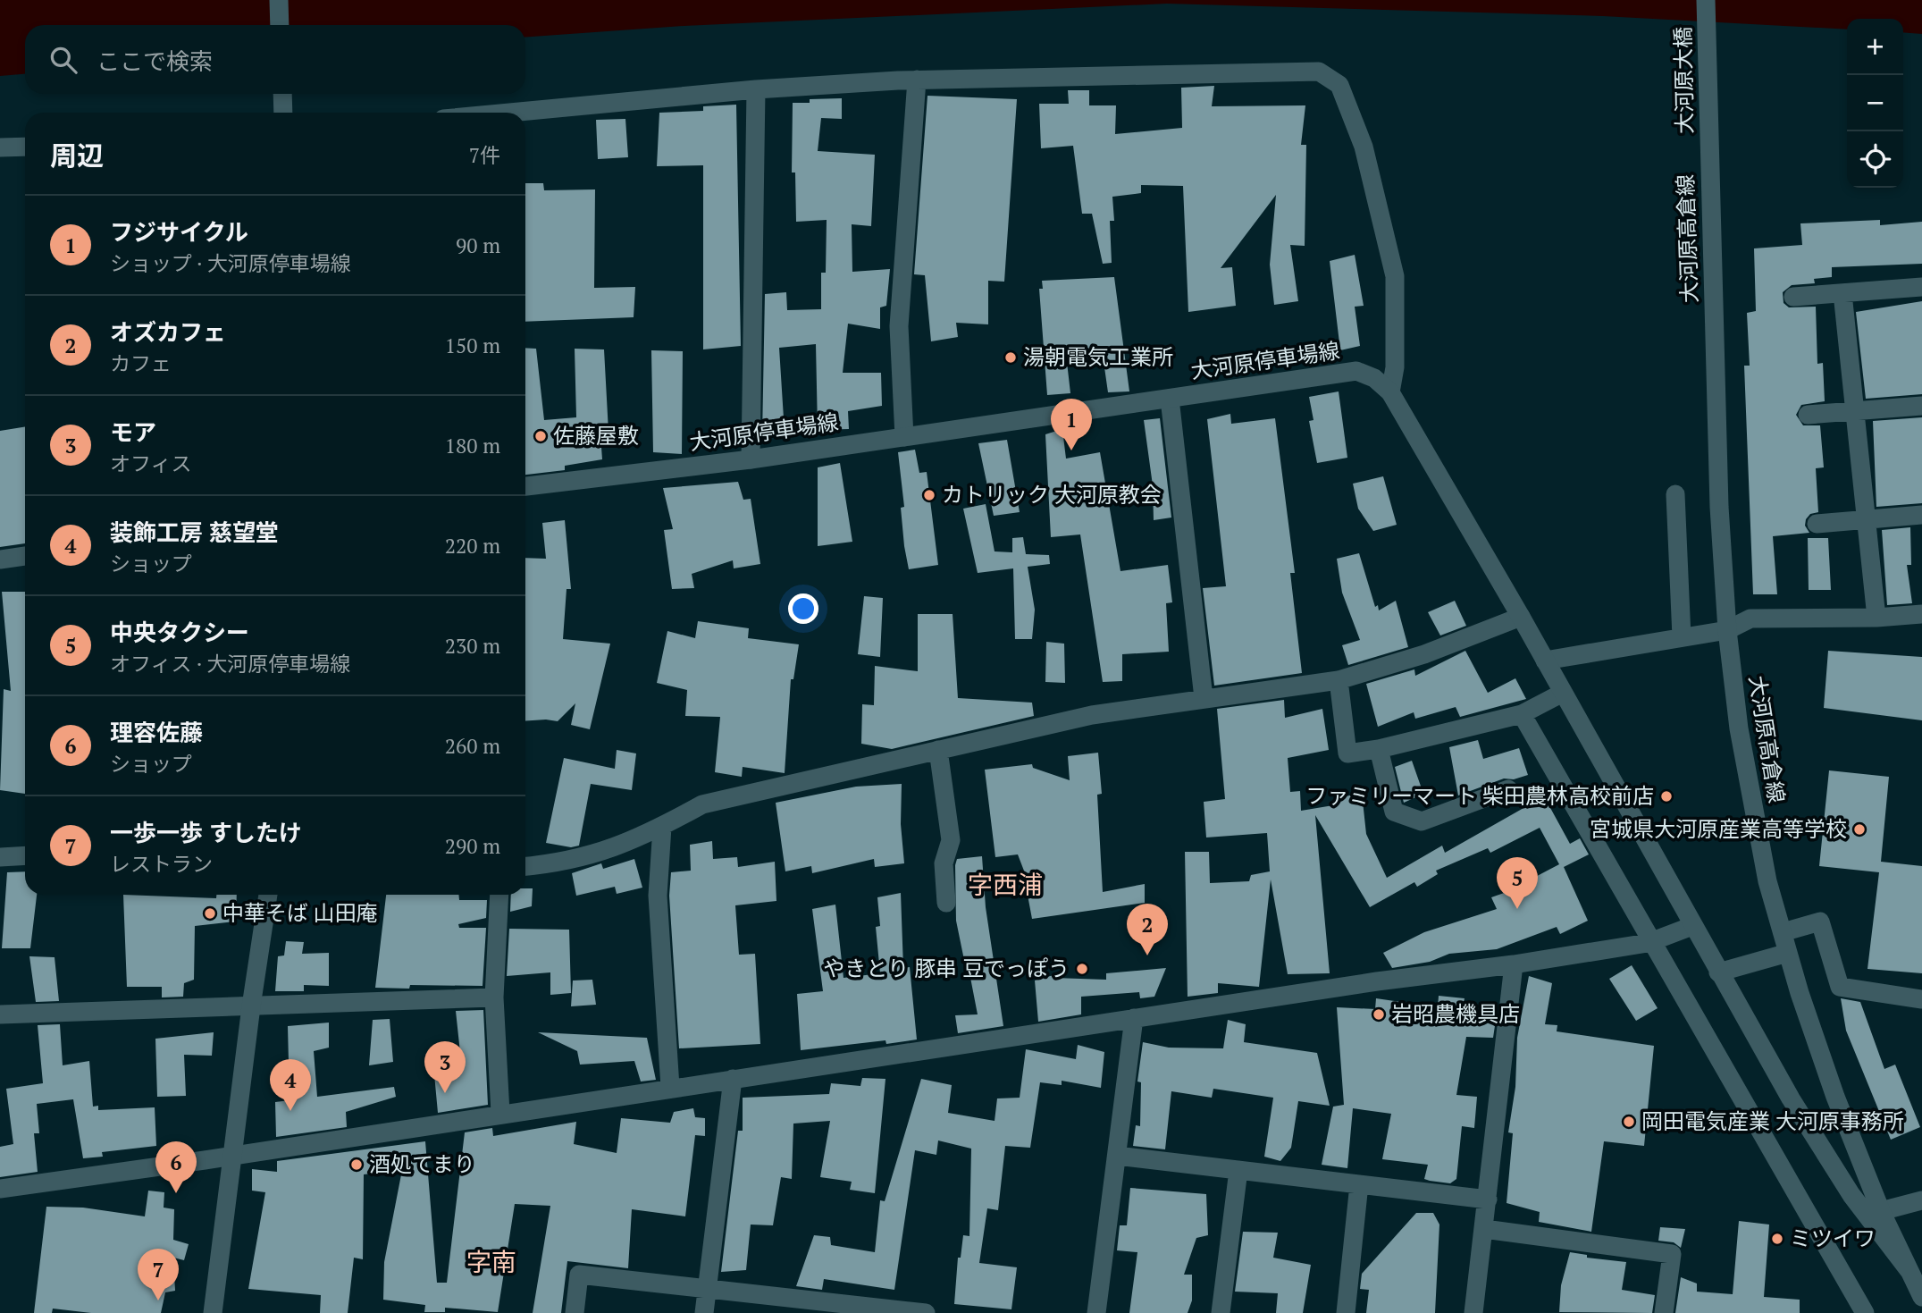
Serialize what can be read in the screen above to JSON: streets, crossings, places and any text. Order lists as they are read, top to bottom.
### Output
{
  "streets": {
    "street": ["大河原大橋", "大河原高倉線", "大河原停車場線"]
  },
  "crossings": [
    ["大河原大橋", "大河原高倉線"],
    ["大河原高倉線", "大河原停車場線"]
  ],
  "districts": ["字西浦", "字南"],
  "places": [
    "湯朝電気工業所",
    "佐藤屋敷",
    "カトリック 大河原教会",
    "ファミリーマート 柴田農林高校前店",
    "宮城県大河原産業高等学校",
    "中華そば 山田庵",
    "やきとり 豚串 豆でっぽう",
    "岩昭農機具店",
    "岡田電気産業 大河原事務所",
    "酒処てまり",
    "ミツイワ"
  ],
  "page": {
    "map_buttons": ["+", "−"],
    "search": "ここで検索",
    "heading": ["周辺", "7件"],
    "list": [
      {
        "mark": "1",
        "name": "フジサイクル",
        "note": "ショップ · 大河原停車場線",
        "value": "90 m"
      },
      {
        "mark": "2",
        "name": "オズカフェ",
        "note": "カフェ",
        "value": "150 m"
      },
      {
        "mark": "3",
        "name": "モア",
        "note": "オフィス",
        "value": "180 m"
      },
      {
        "mark": "4",
        "name": "装飾工房 慈望堂",
        "note": "ショップ",
        "value": "220 m"
      },
      {
        "mark": "5",
        "name": "中央タクシー",
        "note": "オフィス · 大河原停車場線",
        "value": "230 m"
      },
      {
        "mark": "6",
        "name": "理容佐藤",
        "note": "ショップ",
        "value": "260 m"
      },
      {
        "mark": "7",
        "name": "一歩一歩 すしたけ",
        "note": "レストラン",
        "value": "290 m"
      }
    ],
    "pins": [
      "1",
      "5",
      "2",
      "3",
      "4",
      "6",
      "7"
    ]
  }
}
